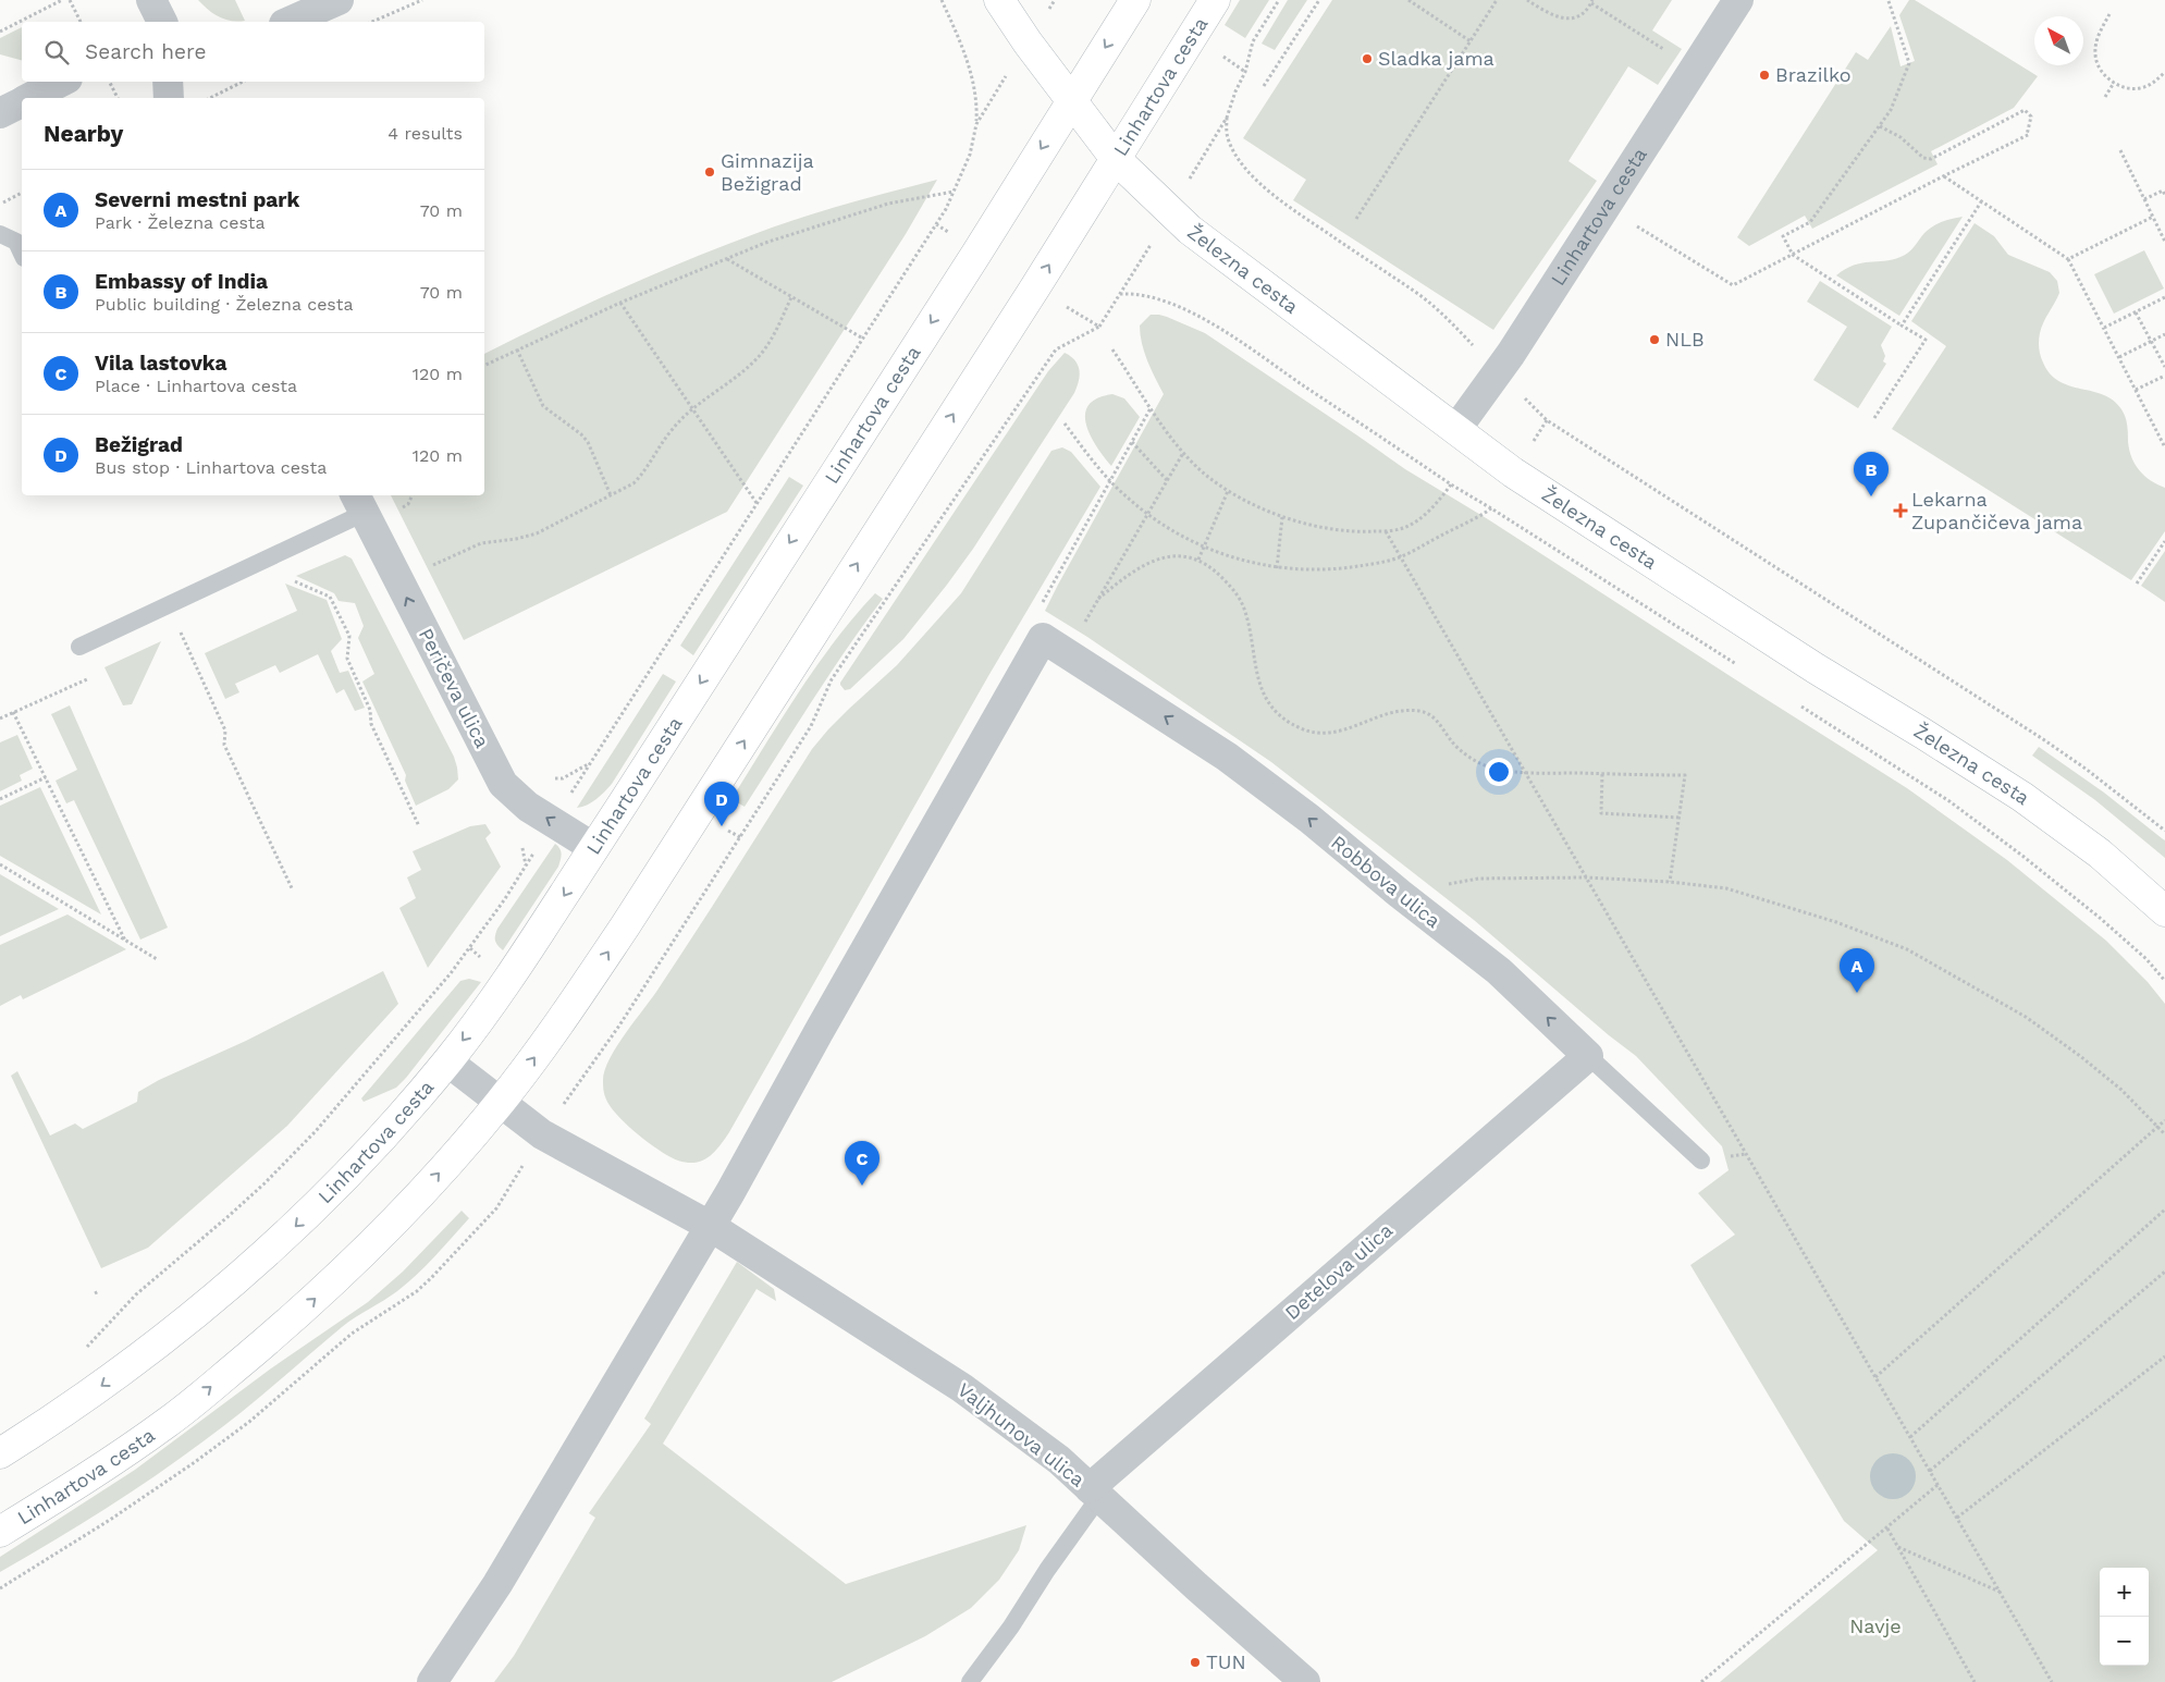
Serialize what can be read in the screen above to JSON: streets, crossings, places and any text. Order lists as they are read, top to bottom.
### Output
{
  "streets": {
    "main road": ["Linhartova cesta", "Železna cesta"],
    "street": [
      "Peričeva ulica",
      "Robbova ulica",
      "Detelova ulica",
      "Valjhunova ulica"
    ]
  },
  "crossings": [
    ["Linhartova cesta", "Železna cesta"],
    ["Linhartova cesta", "Peričeva ulica"],
    ["Robbova ulica", "Detelova ulica"],
    ["Detelova ulica", "Valjhunova ulica"]
  ],
  "one_way": ["Peričeva ulica", "Robbova ulica"],
  "parks": ["Navje"],
  "places": {
    "other": [
      "Sladka jama",
      "Brazilko",
      "Gimnazija Bežigrad",
      "NLB",
      "TUN"
    ],
    "health": ["Lekarna Zupančičeva jama"]
  },
  "north": "top left",
  "page": {
    "search": "Search here",
    "heading": ["Nearby", "4 results"],
    "list": [
      {
        "mark": "A",
        "name": "Severni mestni park",
        "note": "Park · Železna cesta",
        "value": "70 m"
      },
      {
        "mark": "B",
        "name": "Embassy of India",
        "note": "Public building · Železna cesta",
        "value": "70 m"
      },
      {
        "mark": "C",
        "name": "Vila lastovka",
        "note": "Place · Linhartova cesta",
        "value": "120 m"
      },
      {
        "mark": "D",
        "name": "Bežigrad",
        "note": "Bus stop · Linhartova cesta",
        "value": "120 m"
      }
    ],
    "pins": [
      "B",
      "D",
      "A",
      "C"
    ],
    "map_buttons": ["+", "−"]
  }
}
